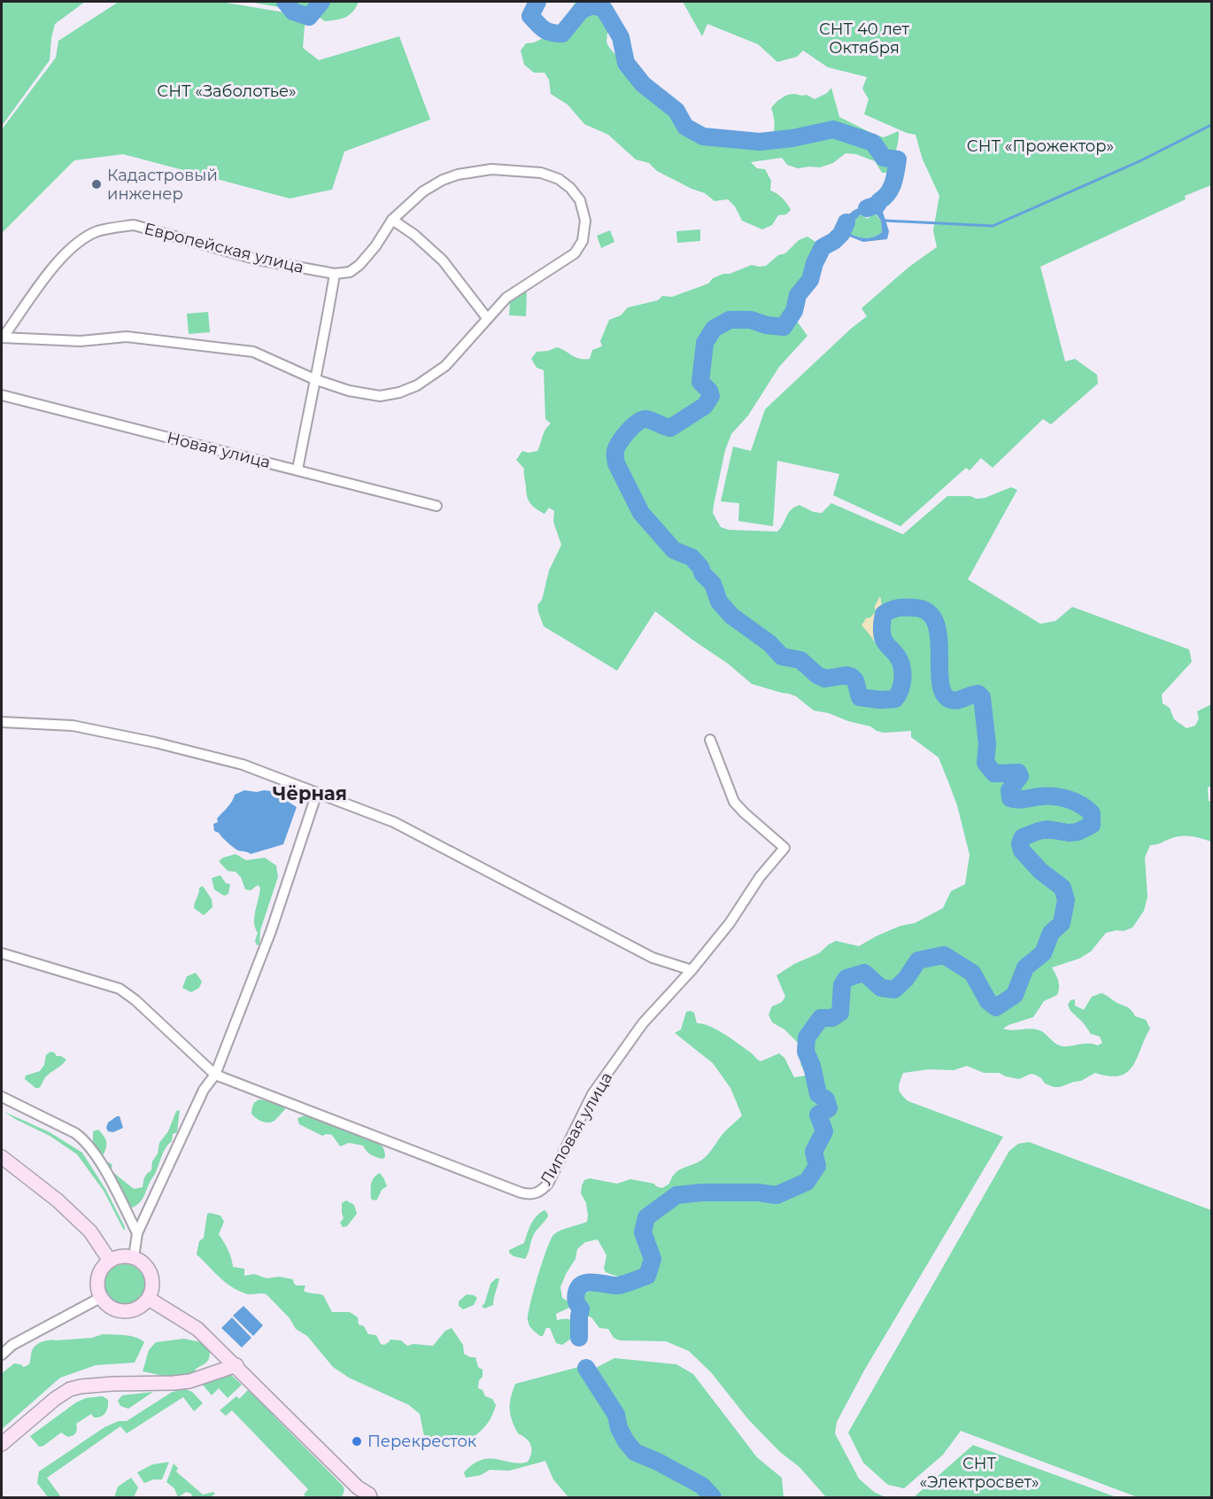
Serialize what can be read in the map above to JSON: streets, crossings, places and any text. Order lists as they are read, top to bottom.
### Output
{
  "streets": {
    "street": ["Европейская улица", "Новая улица", "Липовая улица"]
  },
  "districts": ["Чёрная"],
  "parks": [
    "СНТ 40 лет Октября",
    "СНТ «Заболотье»",
    "СНТ «Прожектор»",
    "СНТ «Электросвет»"
  ],
  "places": ["Кадастровый инженер", "Перекресток"]
}
